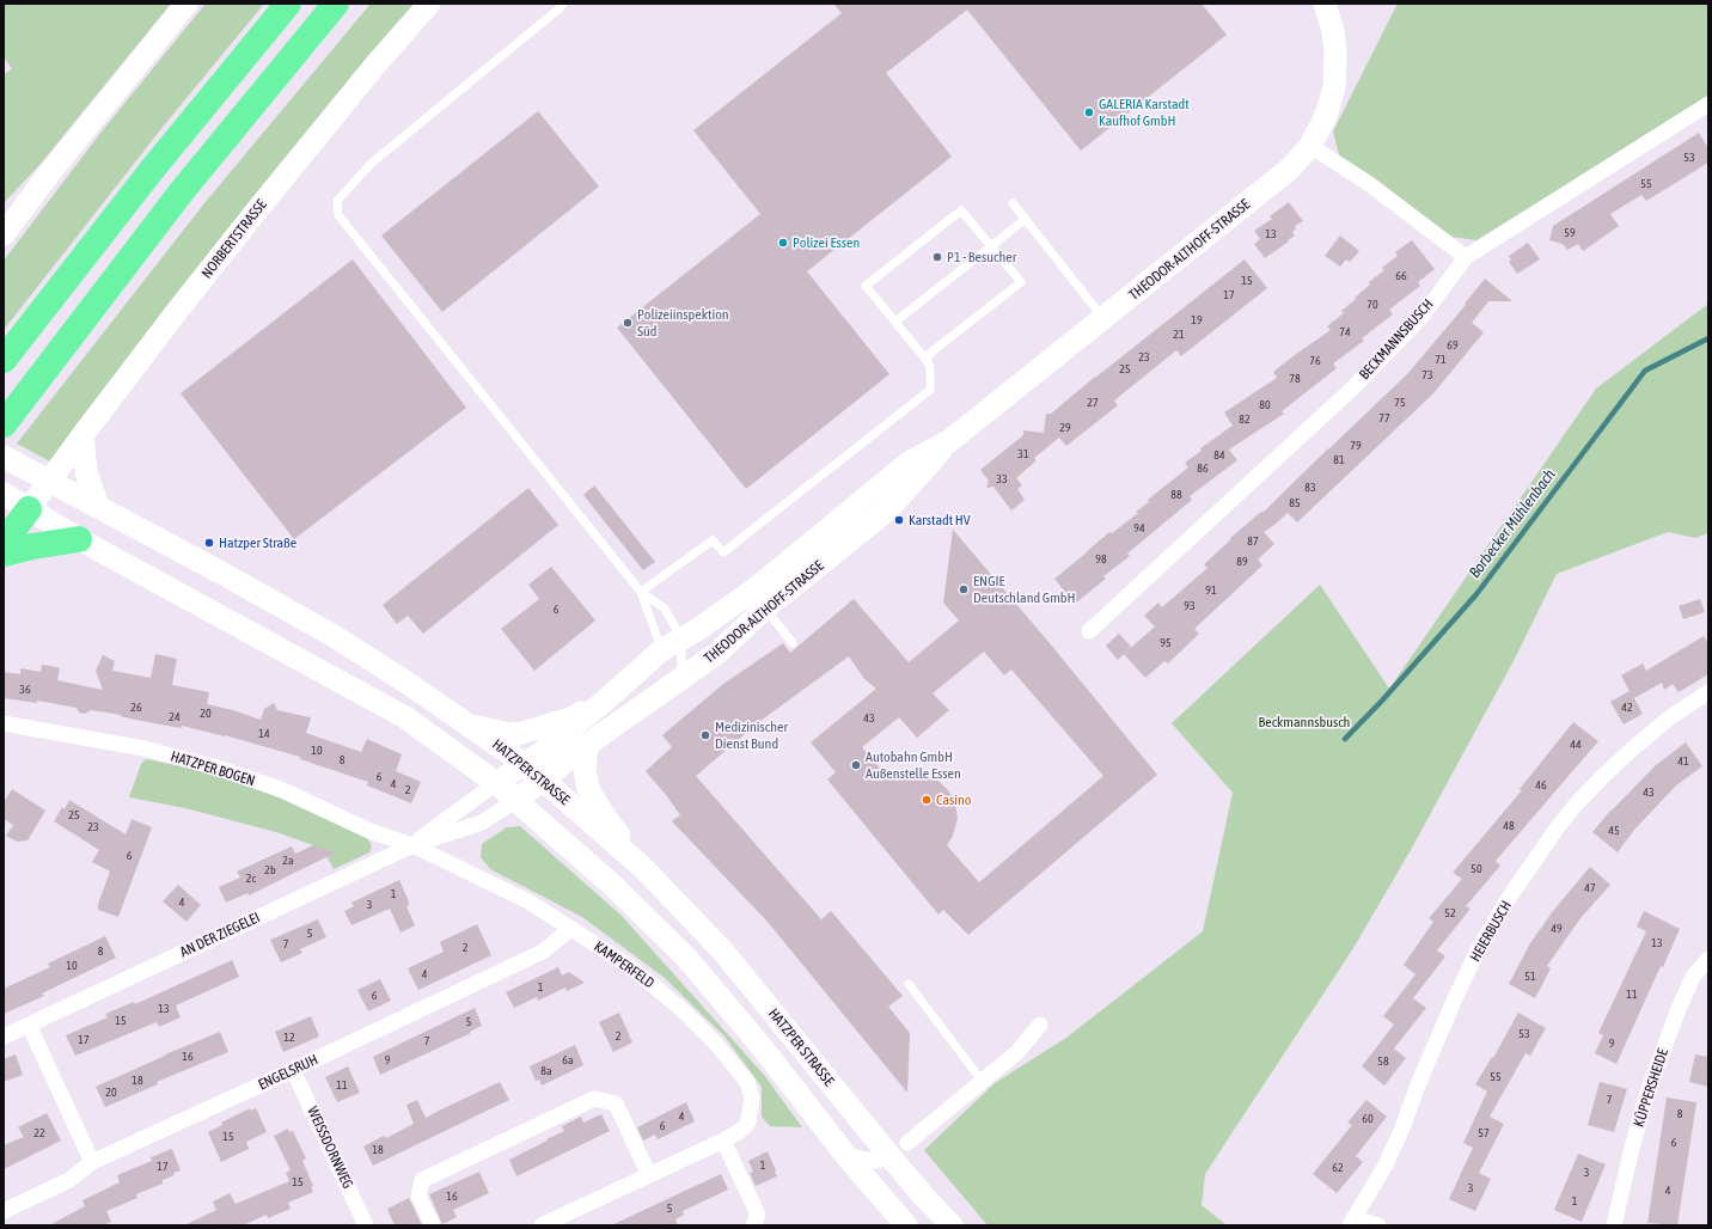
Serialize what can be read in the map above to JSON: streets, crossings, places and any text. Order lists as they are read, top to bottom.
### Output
{
  "streets": {
    "main road": [
      "NORBERTSTRASSE",
      "THEODOR-ALTHOFF-STRASSE",
      "HATZPER STRASSE",
      "AN DER ZIEGELEI"
    ],
    "street": [
      "BECKMANNSBUSCH",
      "HATZPER BOGEN",
      "HEIERBUSCH",
      "KAMPERFELD",
      "ENGELSRUH",
      "KÜPPERSHEIDE",
      "WEISSDORNWEG"
    ]
  },
  "crossings": [
    ["NORBERTSTRASSE", "HATZPER STRASSE"],
    ["THEODOR-ALTHOFF-STRASSE", "HATZPER STRASSE"],
    ["THEODOR-ALTHOFF-STRASSE", "AN DER ZIEGELEI"],
    ["HATZPER BOGEN", "AN DER ZIEGELEI"],
    ["HATZPER BOGEN", "KAMPERFELD"],
    ["HATZPER STRASSE", "AN DER ZIEGELEI"],
    ["AN DER ZIEGELEI", "KAMPERFELD"],
    ["KAMPERFELD", "ENGELSRUH"],
    ["ENGELSRUH", "WEISSDORNWEG"]
  ],
  "water": ["Borbecker Mühlenbach"],
  "parks": ["Beckmannsbusch"],
  "places": [
    "GALERIA Karstadt Kaufhof GmbH",
    "Polizei Essen",
    "P1 - Besucher",
    "Polizeiinspektion Süd",
    "Karstadt HV",
    "Hatzper Straße",
    "ENGIE Deutschland GmbH",
    "Medizinischer Dienst Bund",
    "Autobahn GmbH Außenstelle Essen",
    "Casino"
  ],
  "house_numbers": [
    "53",
    "55",
    "59",
    "13",
    "66",
    "15",
    "17",
    "70",
    "19",
    "74",
    "21",
    "69",
    "23",
    "71",
    "76",
    "25",
    "73",
    "78",
    "27",
    "75",
    "80",
    "77",
    "82",
    "29",
    "79",
    "31",
    "84",
    "81",
    "86",
    "33",
    "83",
    "88",
    "85",
    "94",
    "87",
    "98",
    "89",
    "91",
    "93",
    "6",
    "95",
    "36",
    "26",
    "42",
    "20",
    "24",
    "43",
    "14",
    "44",
    "10",
    "8",
    "41",
    "6",
    "4",
    "46",
    "2",
    "43",
    "25",
    "48",
    "23",
    "45",
    "6",
    "2a",
    "50",
    "2b",
    "2c",
    "47",
    "1",
    "4",
    "3",
    "52",
    "49",
    "5",
    "13",
    "7",
    "2",
    "8",
    "10",
    "4",
    "51",
    "1",
    "11",
    "6",
    "13",
    "15",
    "5",
    "53",
    "2",
    "12",
    "17",
    "7",
    "9",
    "16",
    "9",
    "6a",
    "58",
    "8a",
    "55",
    "18",
    "11",
    "20",
    "7",
    "8",
    "4",
    "60",
    "6",
    "22",
    "57",
    "15",
    "6",
    "18",
    "1",
    "17",
    "62",
    "3",
    "15",
    "3",
    "4",
    "16",
    "1",
    "5"
  ]
}
